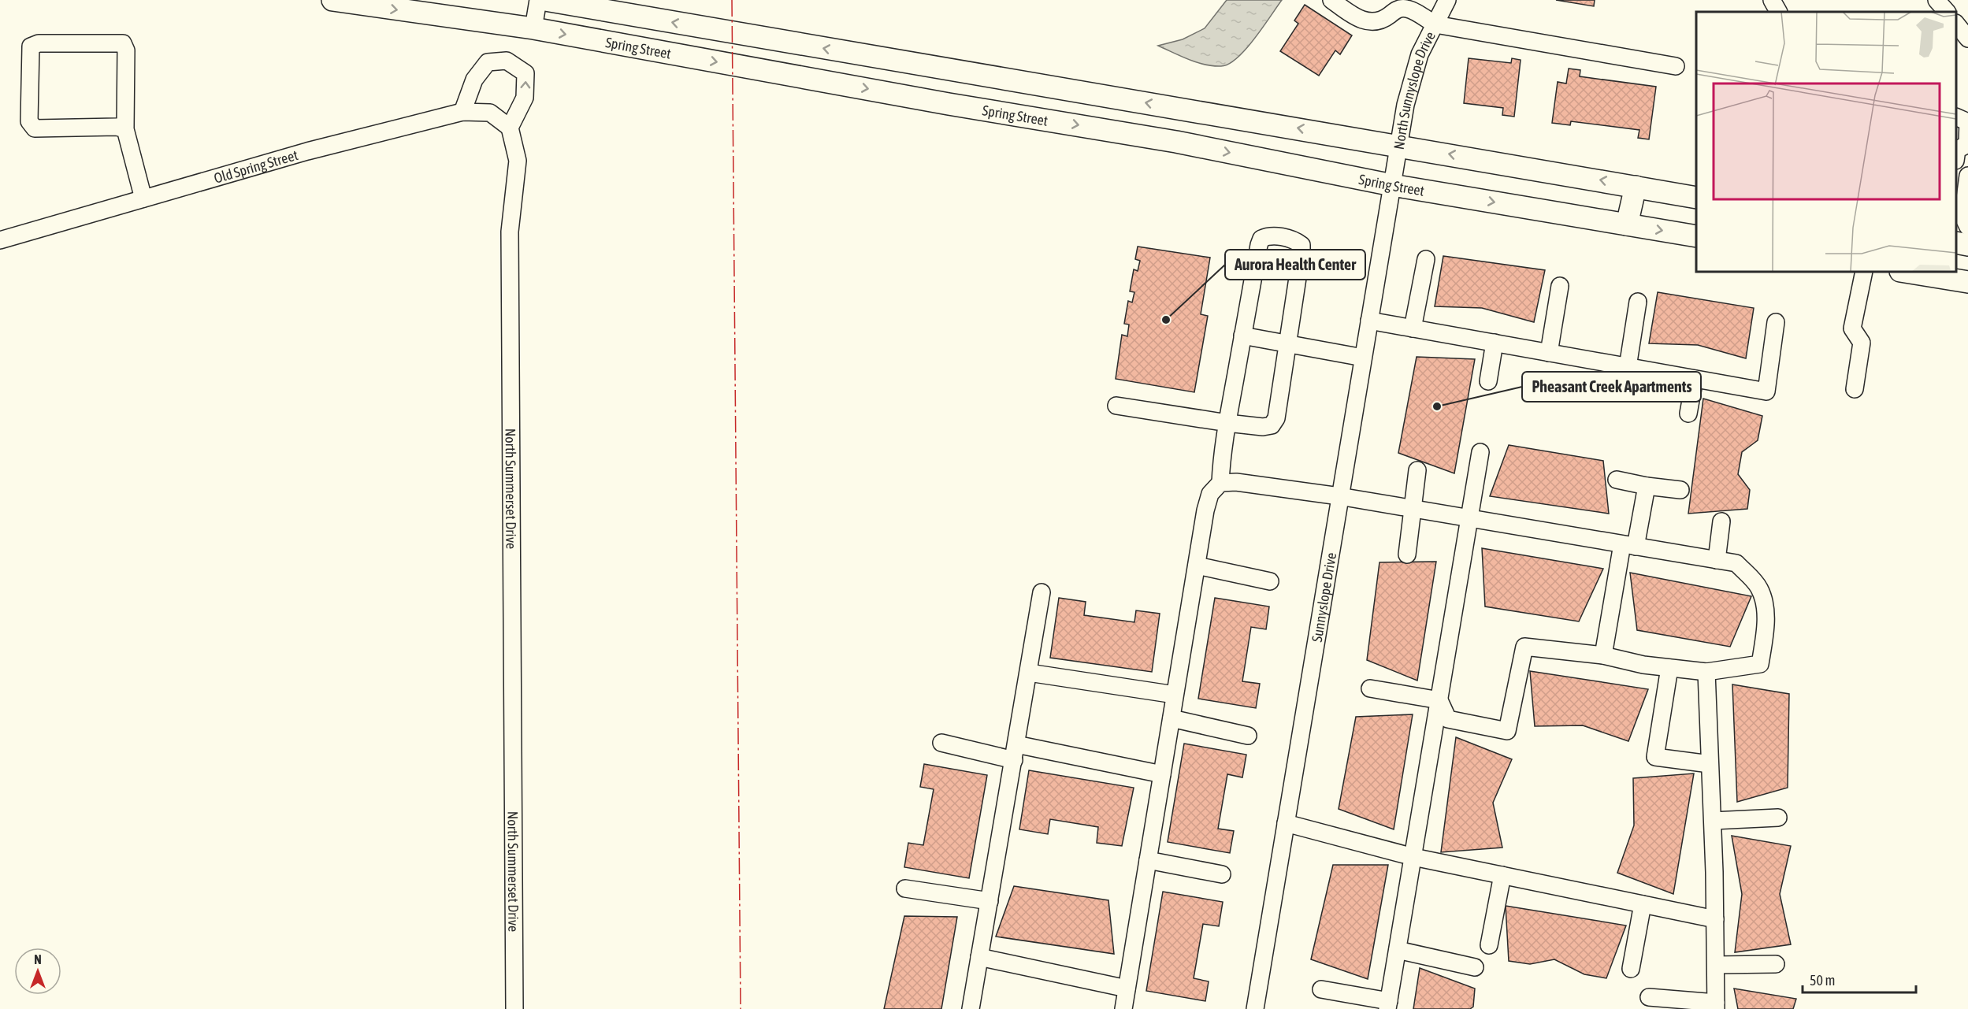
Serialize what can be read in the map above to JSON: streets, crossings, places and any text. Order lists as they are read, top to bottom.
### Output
{
  "streets": {
    "main road": ["Spring Street"],
    "street": [
      "North Sunnyslope Drive",
      "Old Spring Street",
      "North Summerset Drive",
      "Sunnyslope Drive"
    ]
  },
  "crossings": [
    ["Spring Street", "North Sunnyslope Drive"],
    ["Spring Street", "Sunnyslope Drive"],
    ["North Sunnyslope Drive", "Sunnyslope Drive"],
    ["Old Spring Street", "North Summerset Drive"]
  ],
  "places": ["Aurora Health Center", "Pheasant Creek Apartments"],
  "scale_bar": "50 m",
  "north": "top"
}
